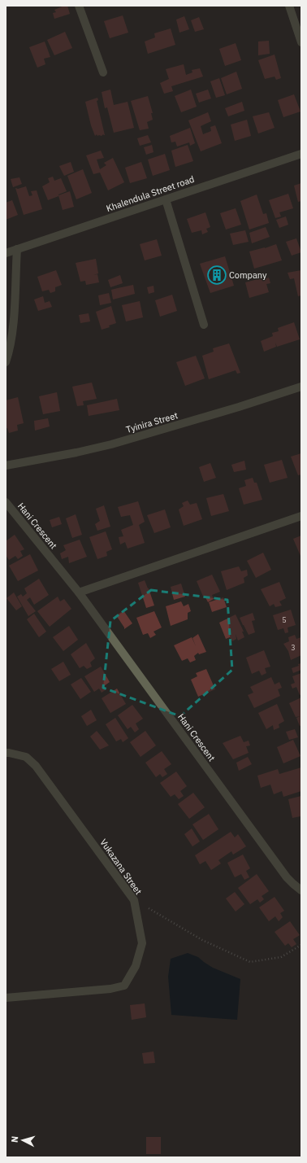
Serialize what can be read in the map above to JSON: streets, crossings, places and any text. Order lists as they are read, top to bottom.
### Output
{
  "streets": {
    "street": [
      "Khalendula Street road",
      "Tyinira Street",
      "Hani Crescent",
      "Vukazana Street"
    ]
  },
  "places": {
    "building": ["Company"]
  },
  "house_numbers": ["5", "3"],
  "north": "left"
}
